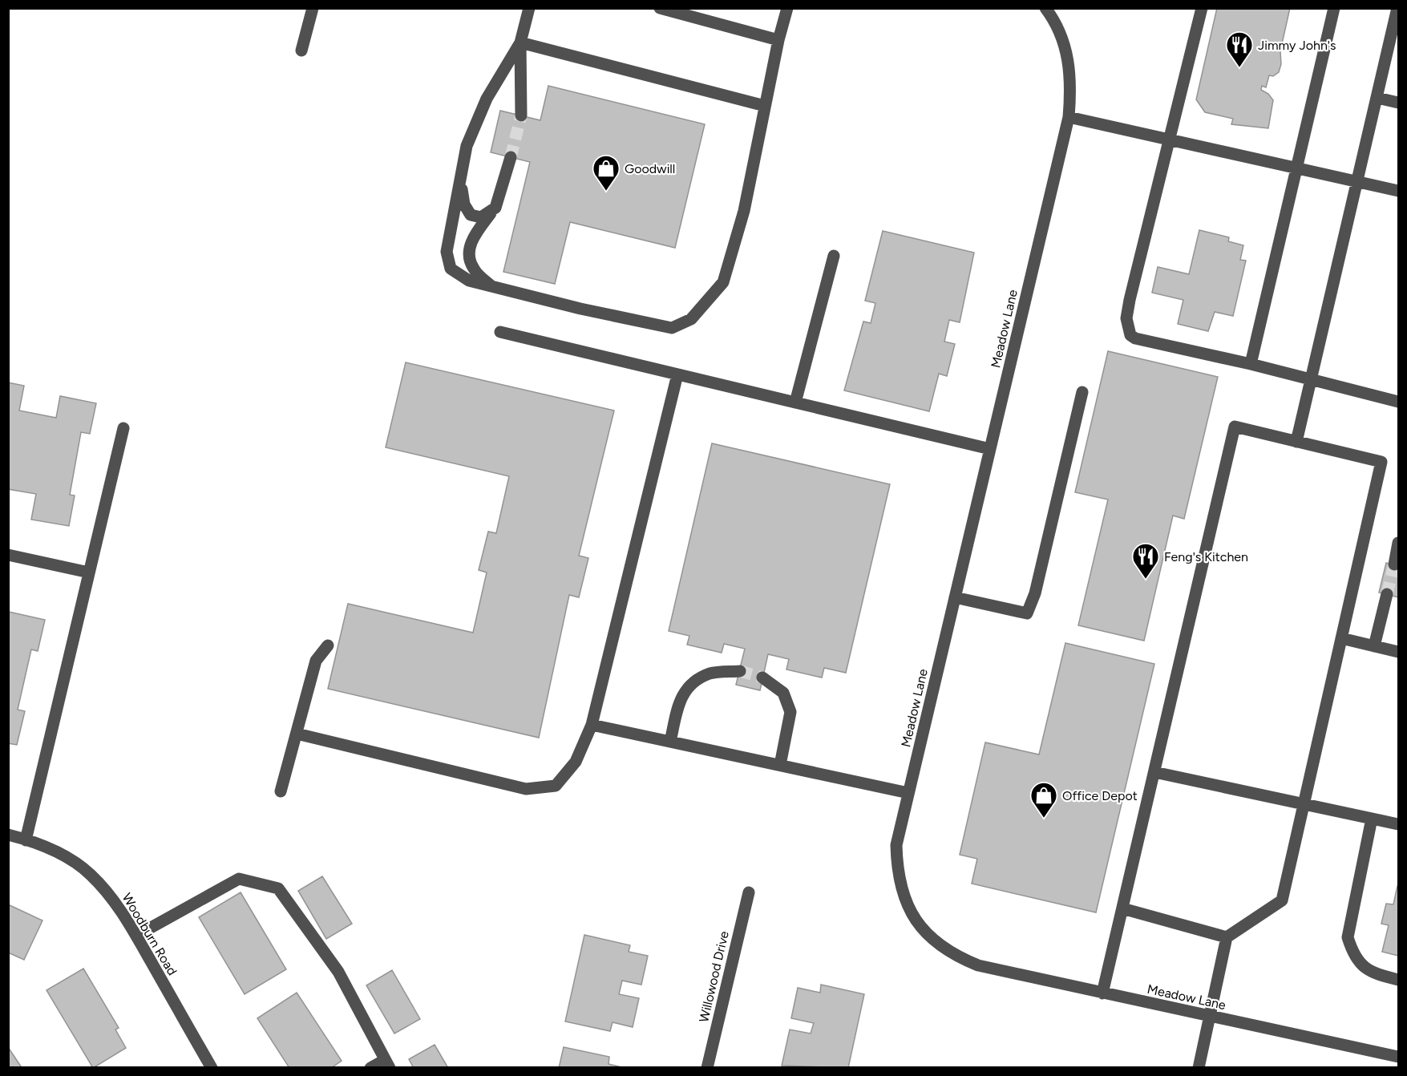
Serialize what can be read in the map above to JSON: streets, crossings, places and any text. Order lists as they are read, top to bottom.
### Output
{
  "streets": {
    "street": ["Meadow Lane", "Woodburn Road", "Willowood Drive"]
  },
  "places": {
    "restaurant": ["Jimmy John's", "Feng's Kitchen"],
    "shop": ["Goodwill", "Office Depot"]
  }
}
